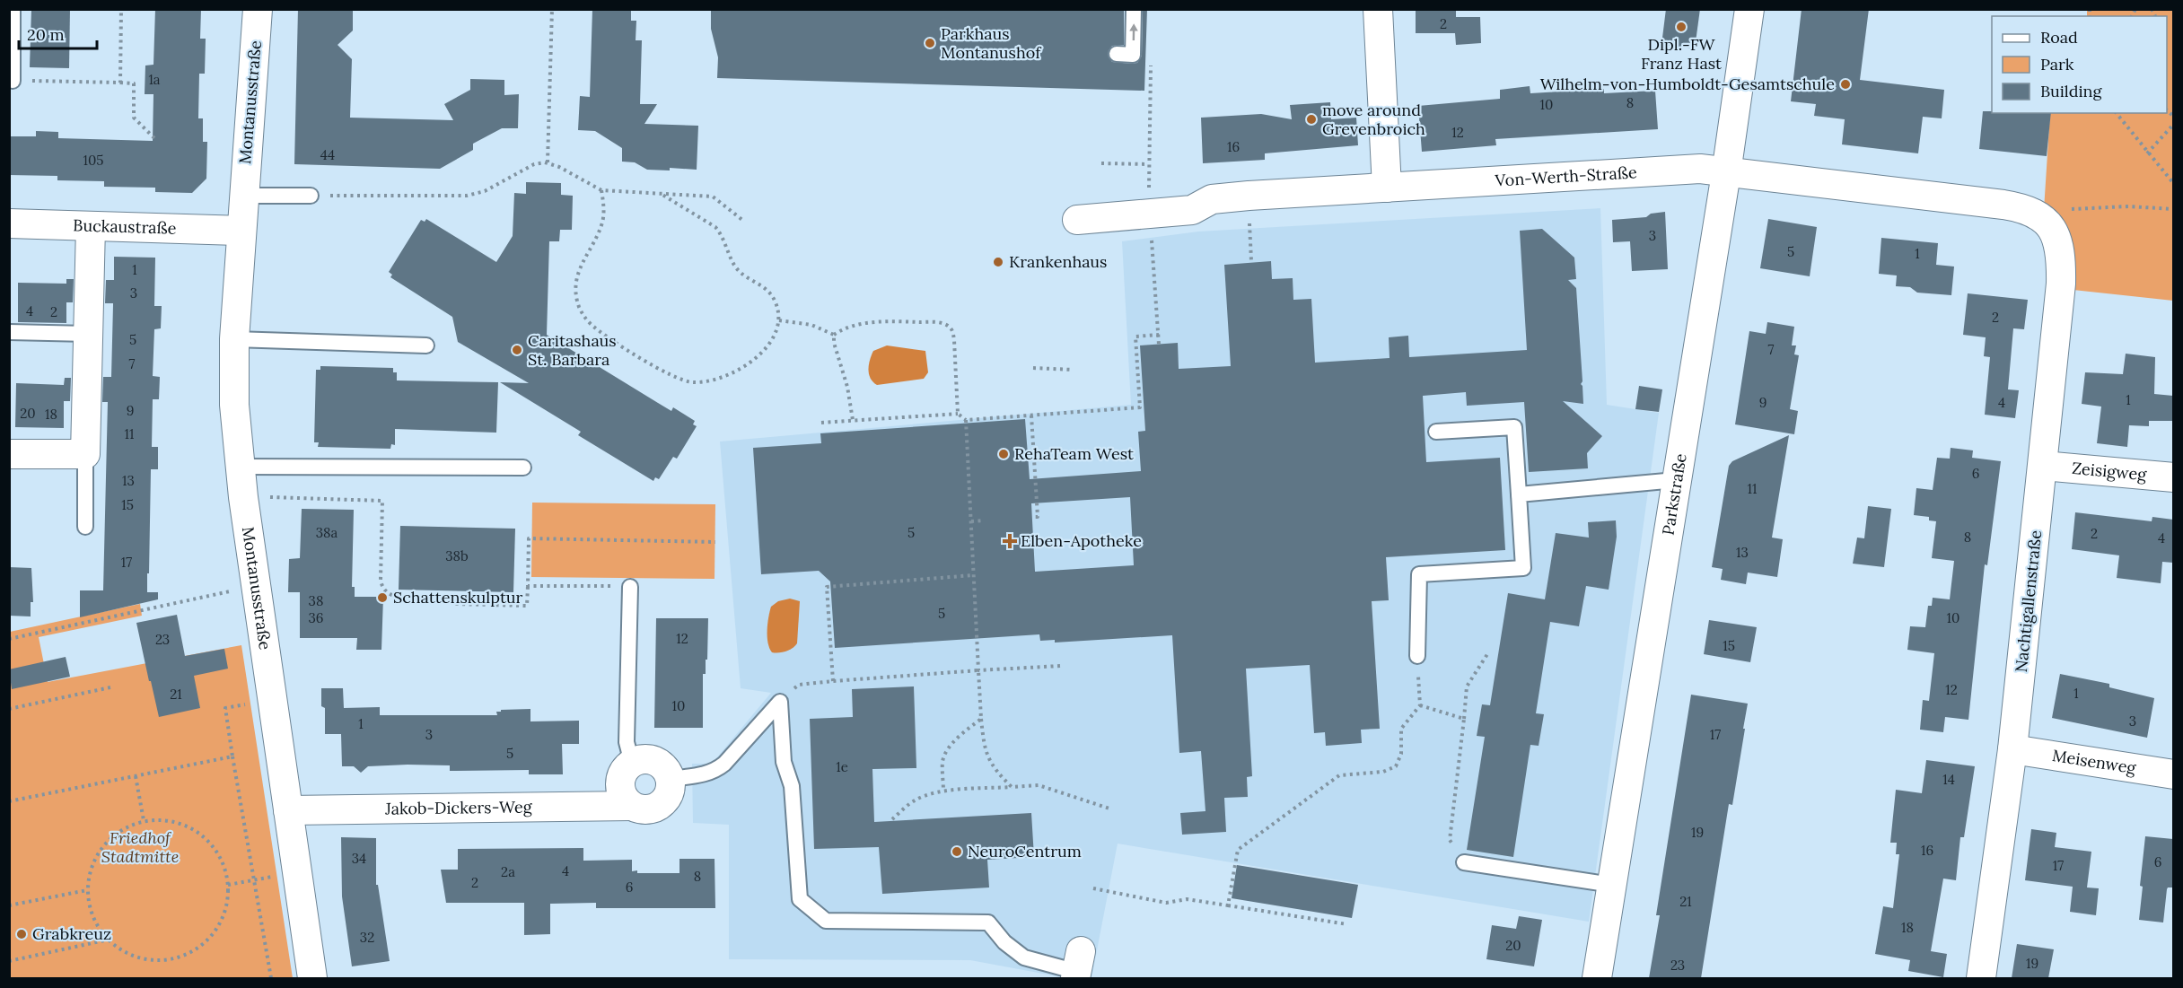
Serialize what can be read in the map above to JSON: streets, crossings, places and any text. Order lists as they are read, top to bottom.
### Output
{
  "streets": {
    "street": [
      "Montanusstraße",
      "Von-Werth-Straße",
      "Buckaustraße",
      "Zeisigweg",
      "Parkstraße",
      "Nachtigallenstraße",
      "Meisenweg",
      "Jakob-Dickers-Weg"
    ]
  },
  "crossings": [
    ["Montanusstraße", "Buckaustraße"],
    ["Montanusstraße", "Jakob-Dickers-Weg"],
    ["Von-Werth-Straße", "Parkstraße"],
    ["Von-Werth-Straße", "Nachtigallenstraße"],
    ["Zeisigweg", "Nachtigallenstraße"],
    ["Nachtigallenstraße", "Meisenweg"]
  ],
  "parks": ["Friedhof Stadtmitte"],
  "places": {
    "other": [
      "Dipl.-FW Franz Hast",
      "Parkhaus Montanushof",
      "Wilhelm-von-Humboldt-Gesamtschule",
      "move around Grevenbroich",
      "Krankenhaus",
      "Caritashaus St. Barbara",
      "RehaTeam West",
      "Schattenskulptur",
      "NeuroCentrum",
      "Grabkreuz"
    ],
    "health": ["Elben-Apotheke"]
  },
  "house_numbers": [
    "2",
    "1a",
    "8",
    "10",
    "12",
    "16",
    "44",
    "105",
    "3",
    "5",
    "1",
    "1",
    "3",
    "4",
    "2",
    "2",
    "5",
    "7",
    "7",
    "1",
    "9",
    "4",
    "9",
    "20",
    "18",
    "11",
    "6",
    "13",
    "11",
    "15",
    "38a",
    "5",
    "2",
    "8",
    "4",
    "13",
    "38b",
    "17",
    "38",
    "5",
    "36",
    "10",
    "12",
    "23",
    "15",
    "12",
    "1",
    "21",
    "10",
    "3",
    "1",
    "3",
    "17",
    "5",
    "1e",
    "14",
    "19",
    "16",
    "34",
    "6",
    "17",
    "4",
    "2a",
    "8",
    "2",
    "6",
    "21",
    "18",
    "32",
    "20",
    "19",
    "23"
  ],
  "legend": ["Road", "Park", "Building"],
  "scale_bar": "20 m"
}
